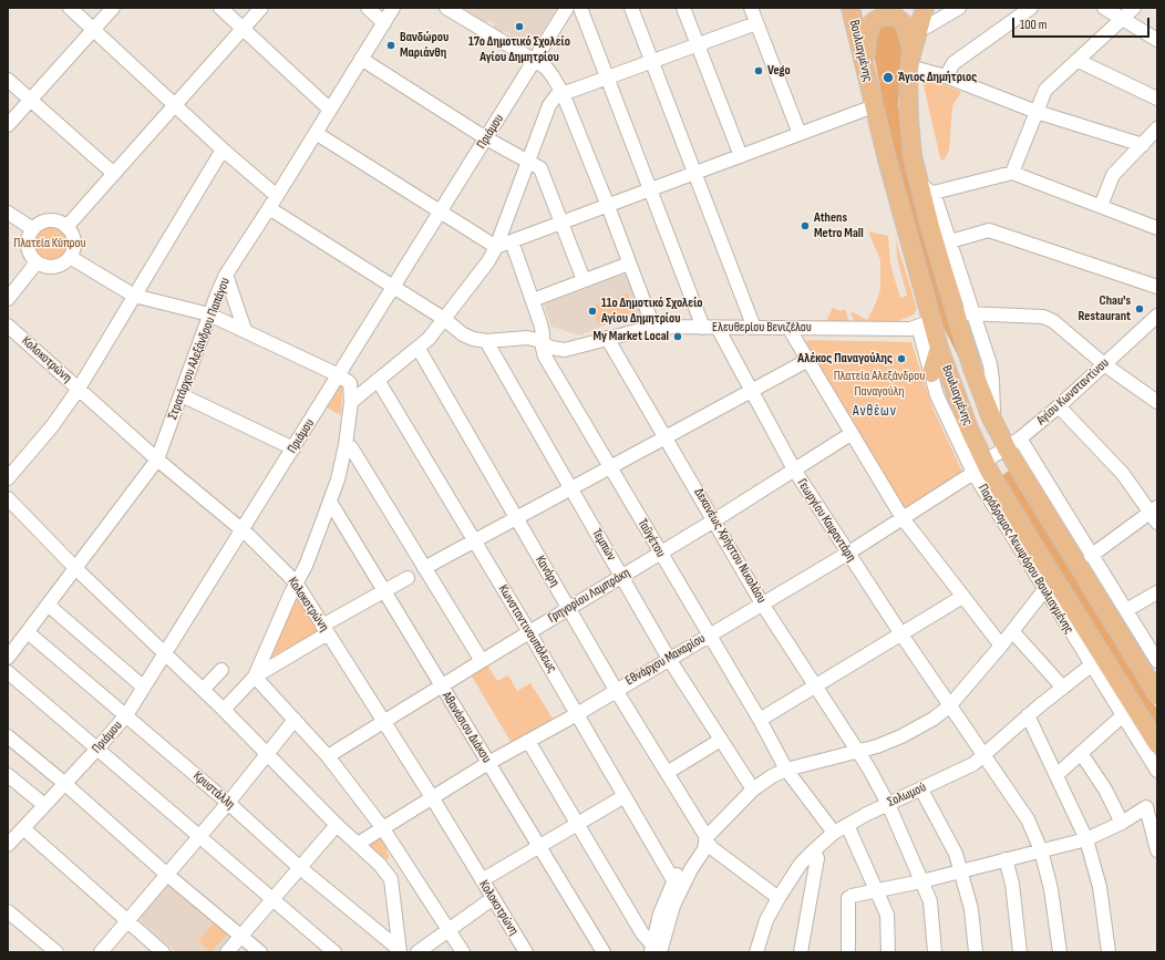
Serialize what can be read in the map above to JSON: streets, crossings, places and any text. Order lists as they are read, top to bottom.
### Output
{
  "streets": {
    "main road": ["Βουλιαγμένης"],
    "street": [
      "Πριάμου",
      "Ελευθερίου Βενιζέλου",
      "Στρατάρχου Αλεξάνδρου Παπάγου",
      "Κολοκοτρώνη",
      "Αγίου Κωνσταντίνου",
      "Γεωργίου Καφαντάρη",
      "Ταϋγέτου",
      "Τεμπών",
      "Δεκανέως Χρήστου Νικολάου",
      "Παράδρομος Λεωφόρου Βουλιαγμένης",
      "Κανάρη",
      "Γρηγορίου Λαμπράκη",
      "Κωνσταντινουπόλεως",
      "Εθνάρχου Μακαρίου",
      "Αθανάσιου Διάκου",
      "Κρυστάλλη",
      "Σολωμού"
    ]
  },
  "crossings": [
    ["Βουλιαγμένης", "Ελευθερίου Βενιζέλου"],
    ["Βουλιαγμένης", "Αγίου Κωνσταντίνου"],
    ["Βουλιαγμένης", "Παράδρομος Λεωφόρου Βουλιαγμένης"],
    ["Βουλιαγμένης", "Εθνάρχου Μακαρίου"],
    ["Πριάμου", "Ελευθερίου Βενιζέλου"],
    ["Πριάμου", "Κολοκοτρώνη"],
    ["Πριάμου", "Κρυστάλλη"],
    ["Ελευθερίου Βενιζέλου", "Στρατάρχου Αλεξάνδρου Παπάγου"],
    ["Ελευθερίου Βενιζέλου", "Γεωργίου Καφαντάρη"],
    ["Ελευθερίου Βενιζέλου", "Ταϋγέτου"],
    ["Ελευθερίου Βενιζέλου", "Τεμπών"],
    ["Ελευθερίου Βενιζέλου", "Δεκανέως Χρήστου Νικολάου"],
    ["Στρατάρχου Αλεξάνδρου Παπάγου", "Κολοκοτρώνη"],
    ["Στρατάρχου Αλεξάνδρου Παπάγου", "Κρυστάλλη"],
    ["Κολοκοτρώνη", "Γρηγορίου Λαμπράκη"],
    ["Κολοκοτρώνη", "Εθνάρχου Μακαρίου"],
    ["Αγίου Κωνσταντίνου", "Παράδρομος Λεωφόρου Βουλιαγμένης"],
    ["Αγίου Κωνσταντίνου", "Εθνάρχου Μακαρίου"],
    ["Γεωργίου Καφαντάρη", "Γρηγορίου Λαμπράκη"],
    ["Γεωργίου Καφαντάρη", "Εθνάρχου Μακαρίου"],
    ["Γεωργίου Καφαντάρη", "Σολωμού"],
    ["Ταϋγέτου", "Γρηγορίου Λαμπράκη"],
    ["Ταϋγέτου", "Εθνάρχου Μακαρίου"],
    ["Ταϋγέτου", "Σολωμού"],
    ["Τεμπών", "Γρηγορίου Λαμπράκη"],
    ["Τεμπών", "Εθνάρχου Μακαρίου"],
    ["Δεκανέως Χρήστου Νικολάου", "Γρηγορίου Λαμπράκη"],
    ["Δεκανέως Χρήστου Νικολάου", "Εθνάρχου Μακαρίου"],
    ["Δεκανέως Χρήστου Νικολάου", "Σολωμού"],
    ["Παράδρομος Λεωφόρου Βουλιαγμένης", "Εθνάρχου Μακαρίου"],
    ["Παράδρομος Λεωφόρου Βουλιαγμένης", "Σολωμού"],
    ["Κανάρη", "Γρηγορίου Λαμπράκη"],
    ["Κανάρη", "Εθνάρχου Μακαρίου"],
    ["Κανάρη", "Σολωμού"],
    ["Γρηγορίου Λαμπράκη", "Κωνσταντινουπόλεως"],
    ["Γρηγορίου Λαμπράκη", "Αθανάσιου Διάκου"],
    ["Κωνσταντινουπόλεως", "Εθνάρχου Μακαρίου"],
    ["Εθνάρχου Μακαρίου", "Αθανάσιου Διάκου"]
  ],
  "districts": ["Ανθέων"],
  "parks": ["Πλατεία Κύπρου", "Πλατεία Αλεξάνδρου Παναγούλη"],
  "places": [
    "17ο Δημοτικό Σχολείο Αγίου Δημητρίου",
    "Βανδώρου Μαριάνθη",
    "Vego",
    "Άγιος Δημήτριος",
    "Athens Metro Mall",
    "Chau's Restaurant",
    "11ο Δημοτικό Σχολείο Αγίου Δημητρίου",
    "My Market Local",
    "Αλέκος Παναγούλης"
  ],
  "scale_bar": "100 m"
}
